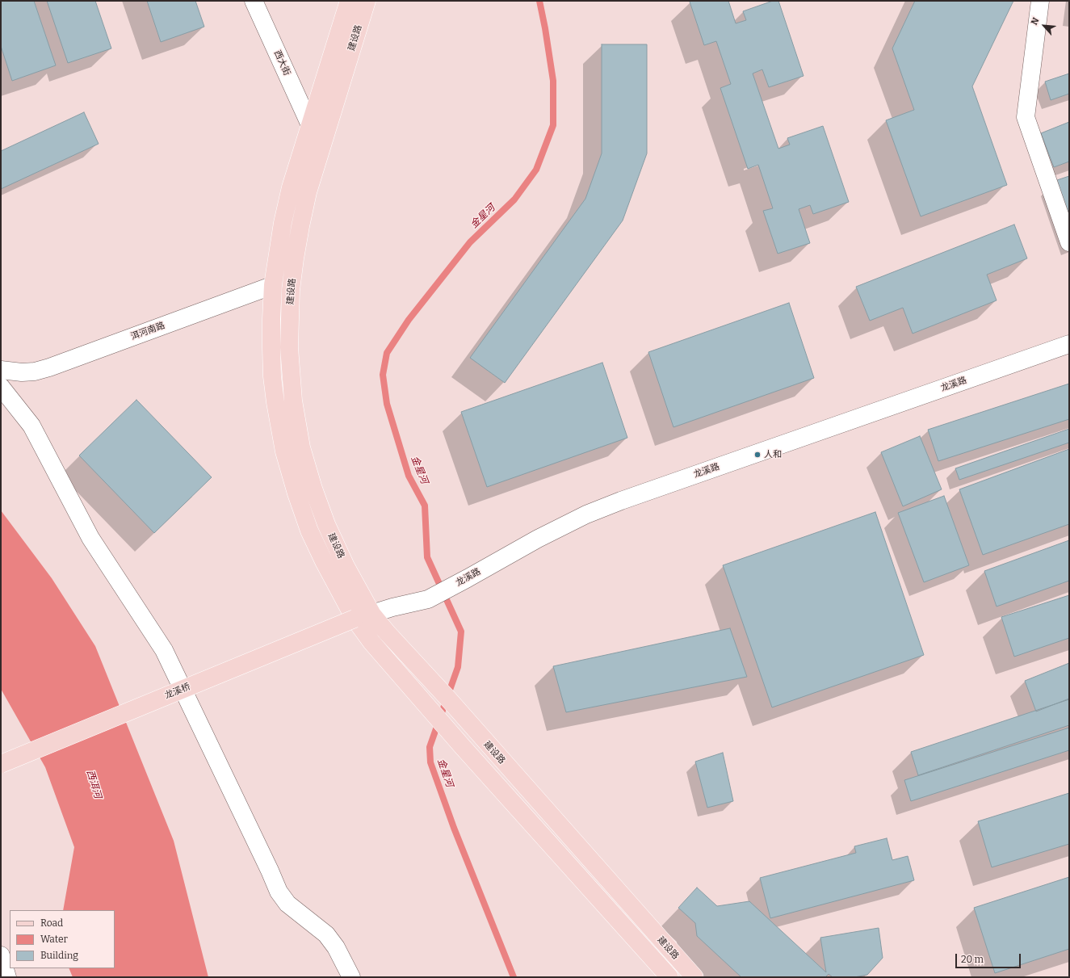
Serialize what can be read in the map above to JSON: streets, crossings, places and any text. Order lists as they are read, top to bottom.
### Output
{
  "streets": {
    "main road": ["建设路", "龙溪桥"],
    "street": ["西大街", "洱河南路", "龙溪路"]
  },
  "crossings": [
    ["建设路", "西大街"],
    ["建设路", "洱河南路"],
    ["建设路", "龙溪路"],
    ["建设路", "龙溪桥"],
    ["龙溪路", "龙溪桥"]
  ],
  "water": ["金星河", "西洱河"],
  "places": ["人和"],
  "legend": ["Road", "Water", "Building"],
  "scale_bar": "20 m",
  "north": "top left"
}
